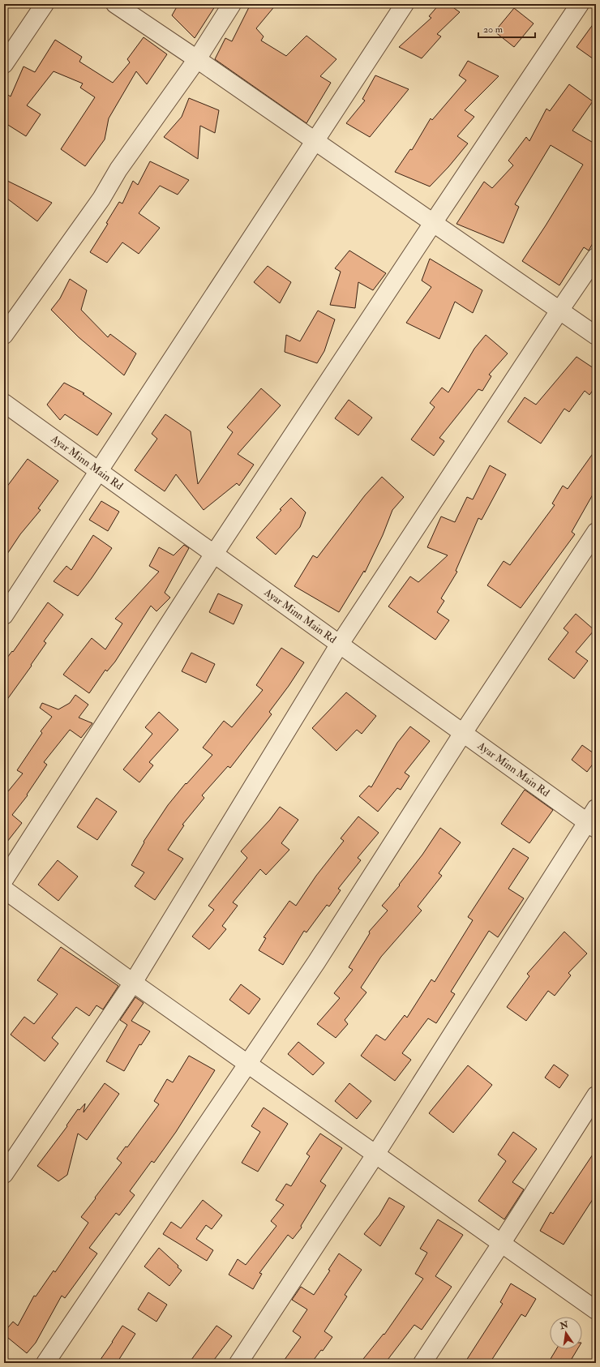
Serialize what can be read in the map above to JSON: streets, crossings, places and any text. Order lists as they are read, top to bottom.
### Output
{
  "streets": {
    "street": ["Ayar Minn Main Rd"]
  },
  "scale_bar": "20 m",
  "north": "top"
}
